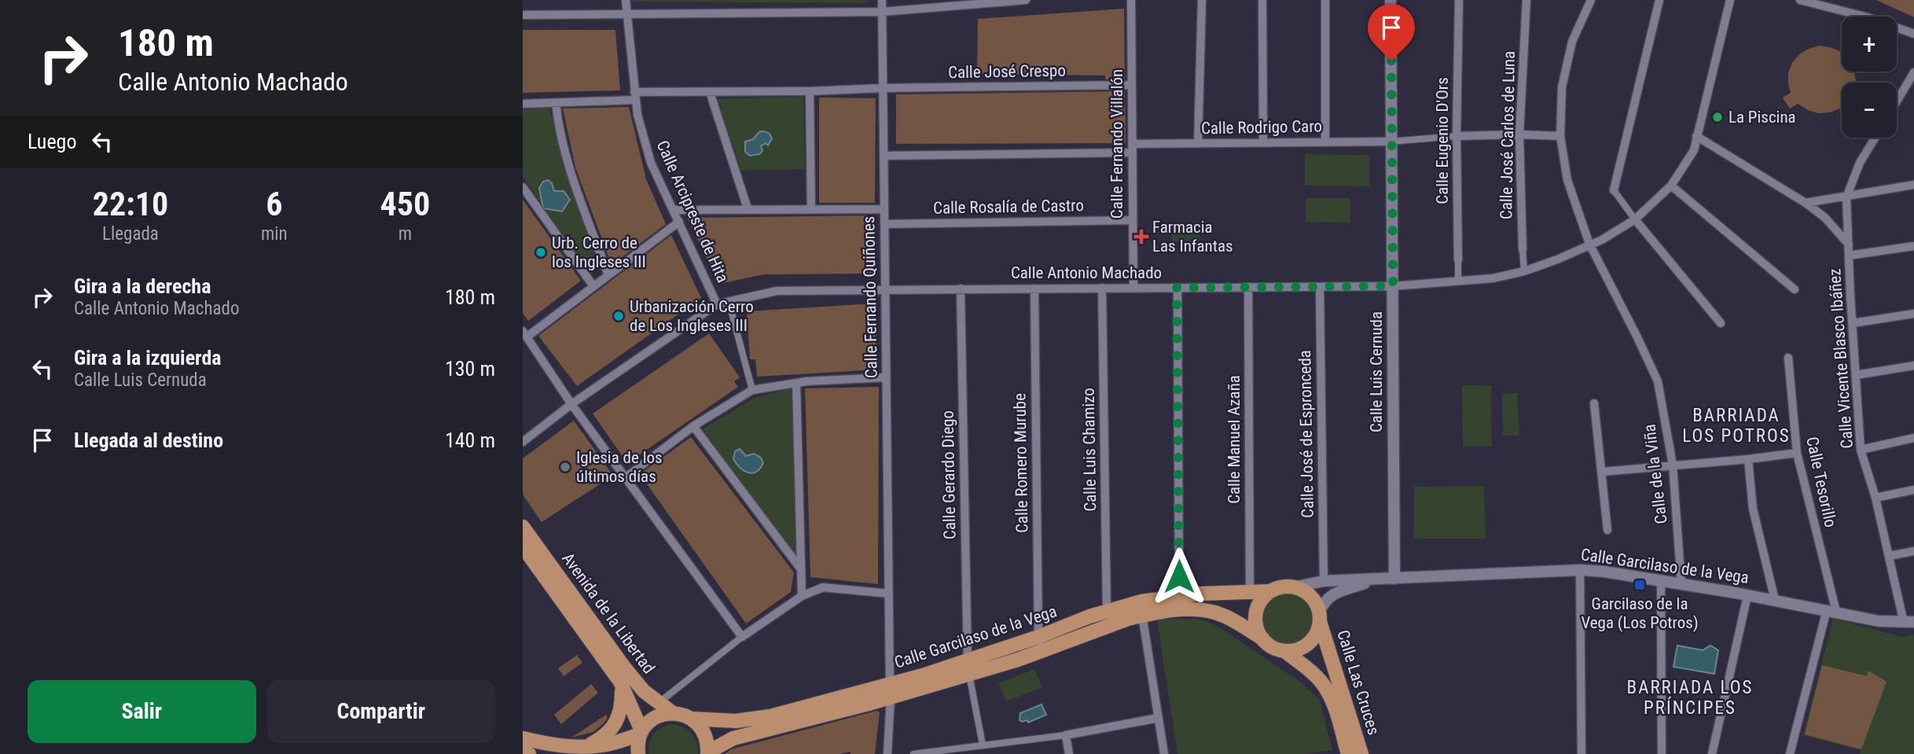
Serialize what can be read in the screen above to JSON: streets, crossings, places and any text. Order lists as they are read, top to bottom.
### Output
{
  "streets": {
    "main road": ["Calle Garcilaso de la Vega", "Avenida de la Libertad", "Calle Las Cruces"],
    "street": [
      "Calle José Crespo",
      "Calle Rodrigo Caro",
      "Calle José Carlos de Luna",
      "Calle Eugenio D'Ors",
      "Calle Fernando Villalón",
      "Calle Rosalía de Castro",
      "Calle Arcipreste de Hita",
      "Calle Antonio Machado",
      "Calle Fernando Quiñones",
      "Calle Vicente Blasco Ibáñez",
      "Calle Luis Cernuda",
      "Calle José de Espronceda",
      "Calle Manuel Azaña",
      "Calle Luis Chamizo",
      "Calle Romero Murube",
      "Calle de la Viña",
      "Calle Gerardo Diego",
      "Calle Tesorillo"
    ]
  },
  "crossings": [
    ["Calle José Crespo", "Calle Fernando Villalón"],
    ["Calle José Crespo", "Calle Arcipreste de Hita"],
    ["Calle José Crespo", "Calle Fernando Quiñones"],
    ["Calle Rodrigo Caro", "Calle Fernando Villalón"],
    ["Calle Rodrigo Caro", "Calle Fernando Quiñones"],
    ["Calle Rodrigo Caro", "Calle Luis Cernuda"],
    ["Calle José Carlos de Luna", "Calle Antonio Machado"],
    ["Calle Eugenio D'Ors", "Calle Antonio Machado"],
    ["Calle Fernando Villalón", "Calle Rosalía de Castro"],
    ["Calle Fernando Villalón", "Calle Antonio Machado"],
    ["Calle Rosalía de Castro", "Calle Fernando Quiñones"],
    ["Calle Arcipreste de Hita", "Calle Antonio Machado"],
    ["Calle Antonio Machado", "Calle Fernando Quiñones"],
    ["Calle Antonio Machado", "Calle Luis Cernuda"],
    ["Calle Antonio Machado", "Calle José de Espronceda"],
    ["Calle Antonio Machado", "Calle Manuel Azaña"],
    ["Calle Antonio Machado", "Calle Luis Chamizo"],
    ["Calle Antonio Machado", "Calle Romero Murube"],
    ["Calle Antonio Machado", "Calle de la Viña"],
    ["Calle Antonio Machado", "Calle Gerardo Diego"],
    ["Calle Fernando Quiñones", "Calle Garcilaso de la Vega"],
    ["Calle Vicente Blasco Ibáñez", "Calle Garcilaso de la Vega"],
    ["Calle Luis Cernuda", "Calle Garcilaso de la Vega"],
    ["Calle José de Espronceda", "Calle Garcilaso de la Vega"],
    ["Calle Manuel Azaña", "Calle Garcilaso de la Vega"],
    ["Calle Luis Chamizo", "Calle Garcilaso de la Vega"],
    ["Calle Romero Murube", "Calle Garcilaso de la Vega"],
    ["Calle de la Viña", "Calle Garcilaso de la Vega"],
    ["Calle Gerardo Diego", "Calle Garcilaso de la Vega"],
    ["Calle Tesorillo", "Calle Garcilaso de la Vega"],
    ["Calle Garcilaso de la Vega", "Avenida de la Libertad"],
    ["Calle Garcilaso de la Vega", "Calle Las Cruces"]
  ],
  "districts": ["BARRIADA LOS POTROS", "BARRIADA LOS PRÍNCIPES"],
  "places": {
    "other": [
      "La Piscina",
      "Urb. Cerro de los Ingleses III",
      "Urbanización Cerro de Los Ingleses III",
      "Iglesia de los últimos días"
    ],
    "health": ["Farmacia Las Infantas"],
    "transit": ["Garcilaso de la Vega (Los Potros)"]
  },
  "page": {
    "turn": ["180 m", "Calle Antonio Machado"],
    "map_buttons": ["+", "−"],
    "then": "Luego",
    "eta": [
      "22:10",
      "Llegada",
      "6",
      "min",
      "450",
      "m"
    ],
    "list": [
      {
        "name": "Gira a la derecha",
        "note": "Calle Antonio Machado",
        "value": "180 m"
      },
      {
        "name": "Gira a la izquierda",
        "note": "Calle Luis Cernuda",
        "value": "130 m"
      },
      {
        "name": "Llegada al destino",
        "value": "140 m"
      }
    ],
    "buttons": ["Salir", "Compartir"]
  }
}
